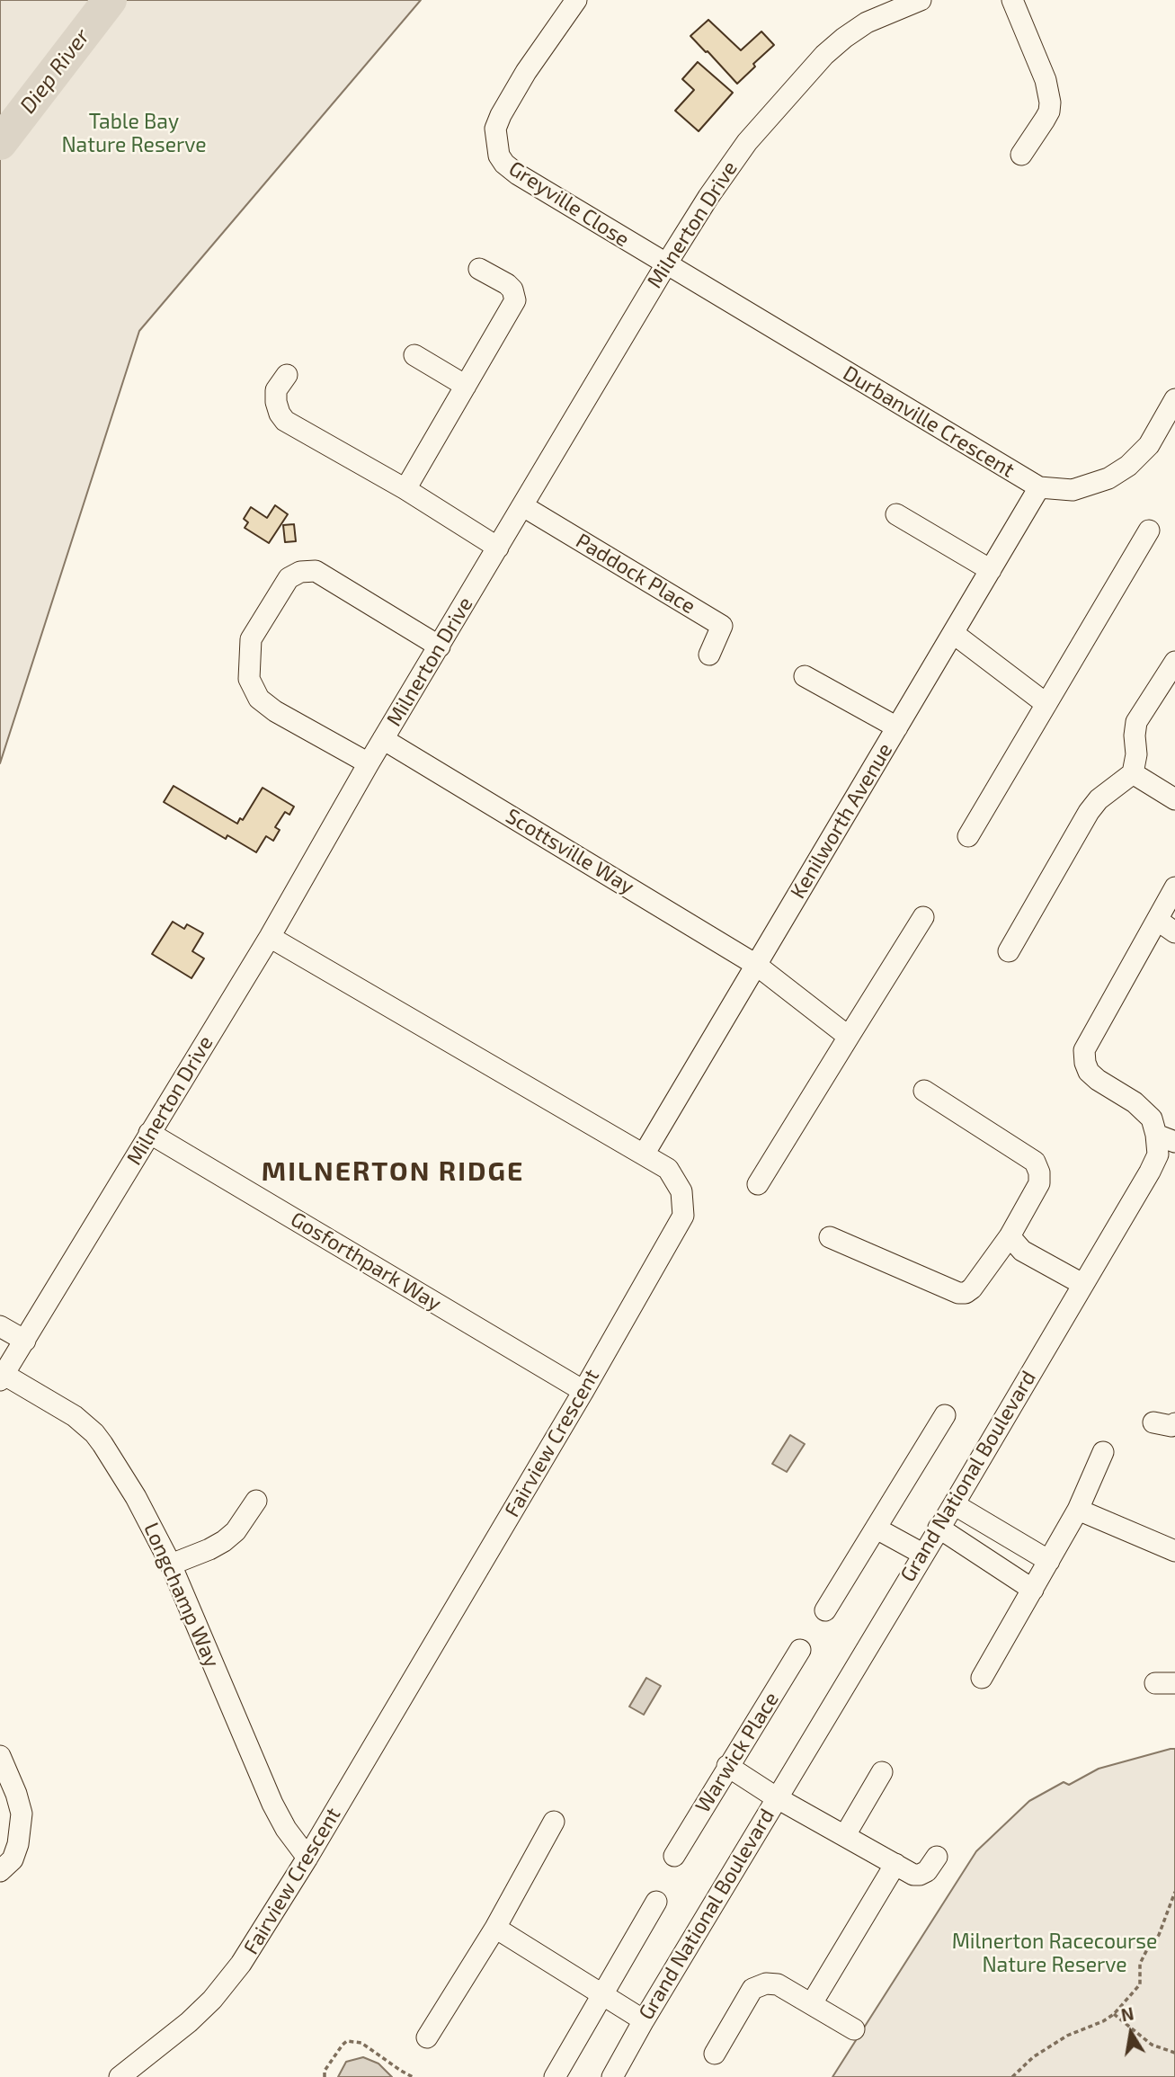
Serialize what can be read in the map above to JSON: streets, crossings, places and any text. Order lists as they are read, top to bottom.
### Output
{
  "streets": {
    "street": [
      "Greyville Close",
      "Milnerton Drive",
      "Durbanville Crescent",
      "Paddock Place",
      "Kenilworth Avenue",
      "Scottsville Way",
      "Gosforthpark Way",
      "Fairview Crescent",
      "Grand National Boulevard",
      "Longchamp Way",
      "Warwick Place"
    ]
  },
  "crossings": [
    ["Greyville Close", "Milnerton Drive"],
    ["Greyville Close", "Durbanville Crescent"],
    ["Milnerton Drive", "Durbanville Crescent"],
    ["Milnerton Drive", "Paddock Place"],
    ["Milnerton Drive", "Scottsville Way"],
    ["Milnerton Drive", "Gosforthpark Way"],
    ["Milnerton Drive", "Fairview Crescent"],
    ["Milnerton Drive", "Longchamp Way"],
    ["Durbanville Crescent", "Kenilworth Avenue"],
    ["Kenilworth Avenue", "Scottsville Way"],
    ["Kenilworth Avenue", "Fairview Crescent"],
    ["Gosforthpark Way", "Fairview Crescent"],
    ["Fairview Crescent", "Longchamp Way"],
    ["Grand National Boulevard", "Warwick Place"]
  ],
  "districts": ["MILNERTON RIDGE"],
  "water": ["Diep River"],
  "parks": ["Table Bay Nature Reserve", "Milnerton Racecourse Nature Reserve"],
  "north": "top"
}
